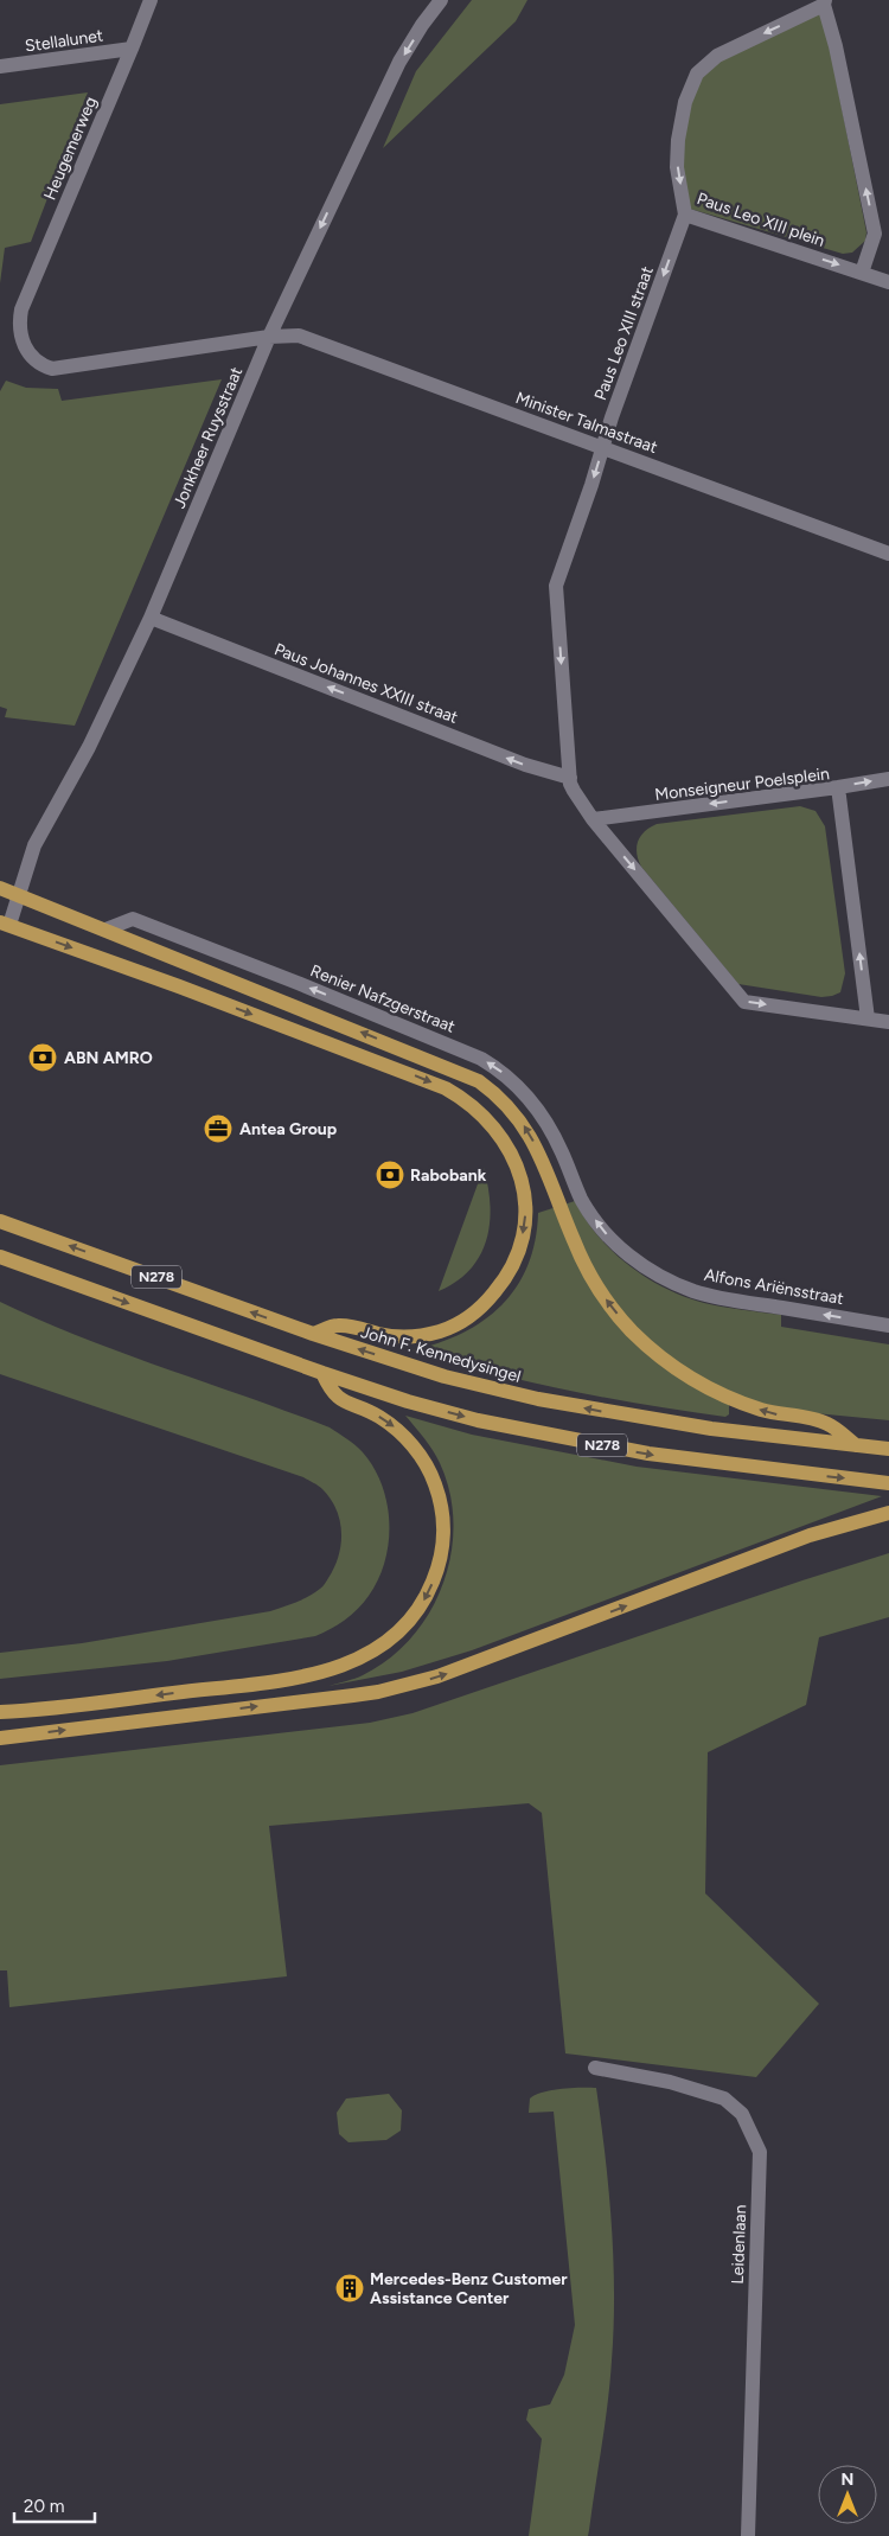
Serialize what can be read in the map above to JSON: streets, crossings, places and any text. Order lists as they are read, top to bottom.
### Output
{
  "streets": {
    "main road": ["N278", "John F. Kennedysingel"],
    "street": [
      "Stellalunet",
      "Heugemerweg",
      "Paus Leo XIII plein",
      "Paus Leo XIII straat",
      "Minister Talmastraat",
      "Jonkheer Ruysstraat",
      "Paus Johannes XXIII straat",
      "Monseigneur Poelsplein",
      "Renier Nafzgerstraat",
      "Alfons Ariënsstraat",
      "Leidenlaan"
    ]
  },
  "crossings": [
    ["Stellalunet", "Heugemerweg"],
    ["Heugemerweg", "Minister Talmastraat"],
    ["Paus Leo XIII plein", "Paus Leo XIII straat"],
    ["Paus Leo XIII straat", "Minister Talmastraat"],
    ["Paus Leo XIII straat", "Paus Johannes XXIII straat"],
    ["Minister Talmastraat", "Jonkheer Ruysstraat"],
    ["Jonkheer Ruysstraat", "Paus Johannes XXIII straat"],
    ["Renier Nafzgerstraat", "Alfons Ariënsstraat"]
  ],
  "one_way": [
    "Paus Leo XIII straat",
    "Jonkheer Ruysstraat",
    "Paus Johannes XXIII straat",
    "Renier Nafzgerstraat",
    "Alfons Ariënsstraat"
  ],
  "places": {
    "bank": ["ABN AMRO", "Rabobank"],
    "office": ["Antea Group"],
    "building": ["Mercedes-Benz Customer Assistance Center"]
  },
  "scale_bar": "20 m",
  "north": "top"
}
